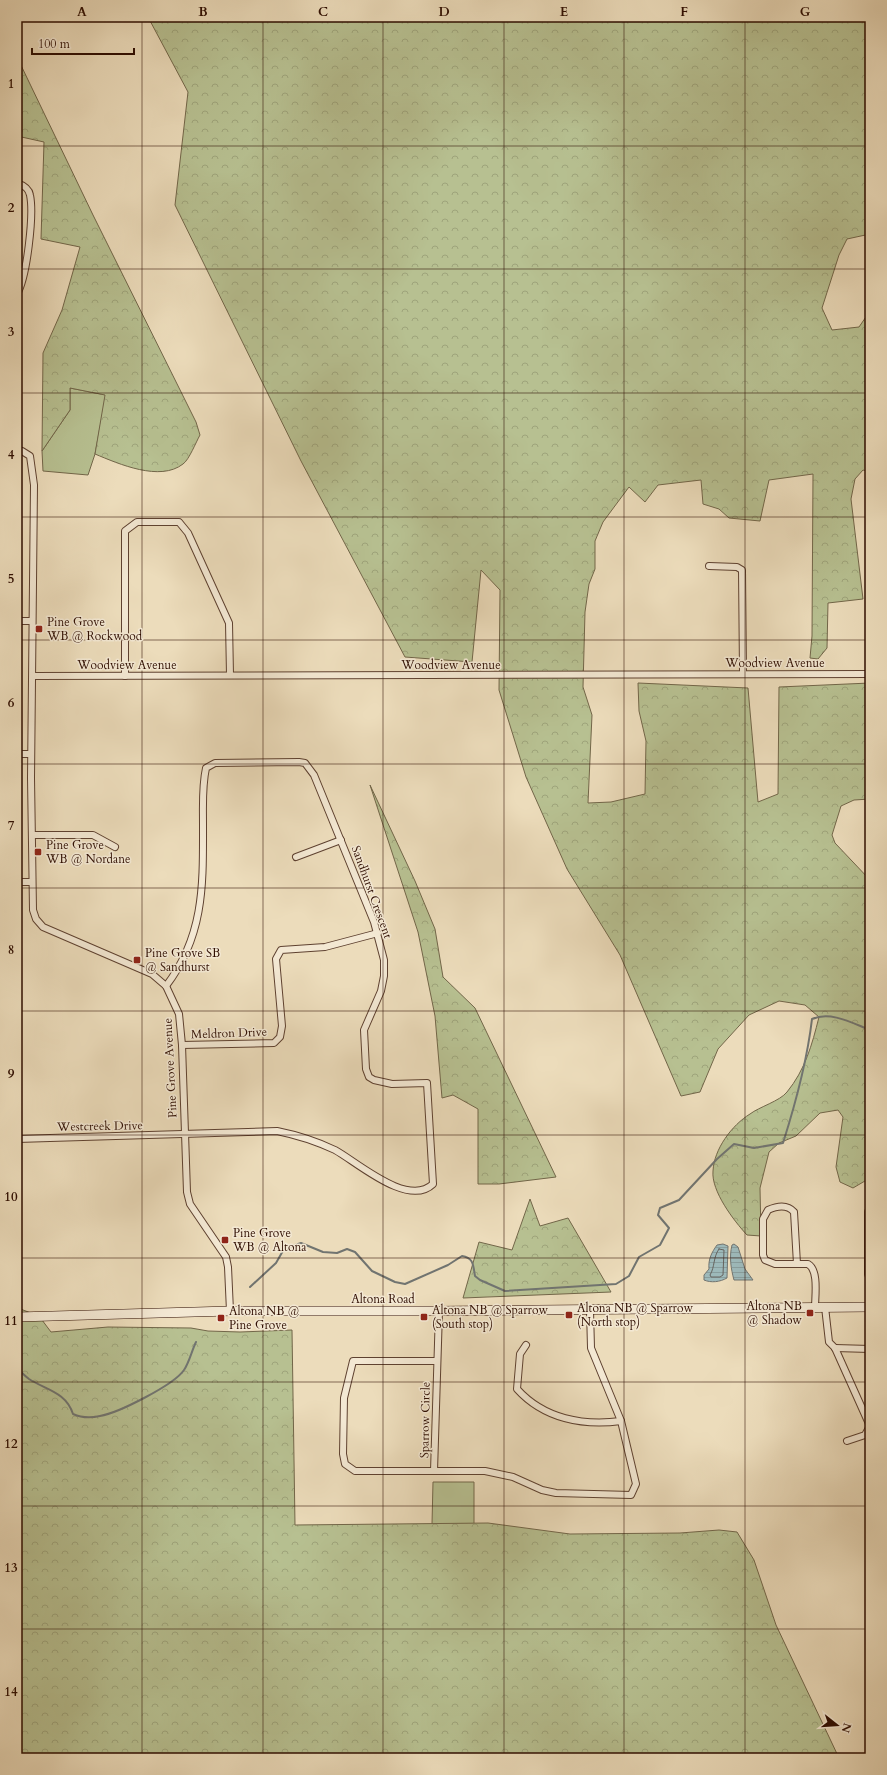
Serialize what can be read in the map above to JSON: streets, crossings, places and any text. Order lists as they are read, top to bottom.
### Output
{
  "streets": {
    "main road": ["Altona Road"],
    "street": [
      "Woodview Avenue",
      "Sandhurst Crescent",
      "Meldron Drive",
      "Pine Grove Avenue",
      "Westcreek Drive",
      "Sparrow Circle"
    ]
  },
  "crossings": [
    ["Woodview Avenue", "Pine Grove Avenue"],
    ["Sandhurst Crescent", "Meldron Drive"],
    ["Sandhurst Crescent", "Pine Grove Avenue"],
    ["Sandhurst Crescent", "Westcreek Drive"],
    ["Meldron Drive", "Pine Grove Avenue"],
    ["Pine Grove Avenue", "Westcreek Drive"],
    ["Pine Grove Avenue", "Altona Road"],
    ["Altona Road", "Sparrow Circle"]
  ],
  "places": {
    "transit": [
      "Pine Grove WB @ Rockwood",
      "Pine Grove WB @ Nordane",
      "Pine Grove SB @ Sandhurst",
      "Pine Grove WB @ Altona",
      "Altona NB @ Shadow",
      "Altona NB @ Sparrow (North stop)",
      "Altona NB @ Sparrow (South stop)",
      "Altona NB @ Pine Grove"
    ]
  },
  "scale_bar": "100 m",
  "north": "right",
  "grid": {
    "columns": [
      "A",
      "B",
      "C",
      "D",
      "E",
      "F",
      "G"
    ],
    "rows": [
      "1",
      "2",
      "3",
      "4",
      "5",
      "6",
      "7",
      "8",
      "9",
      "10",
      "11",
      "12",
      "13",
      "14"
    ]
  }
}
